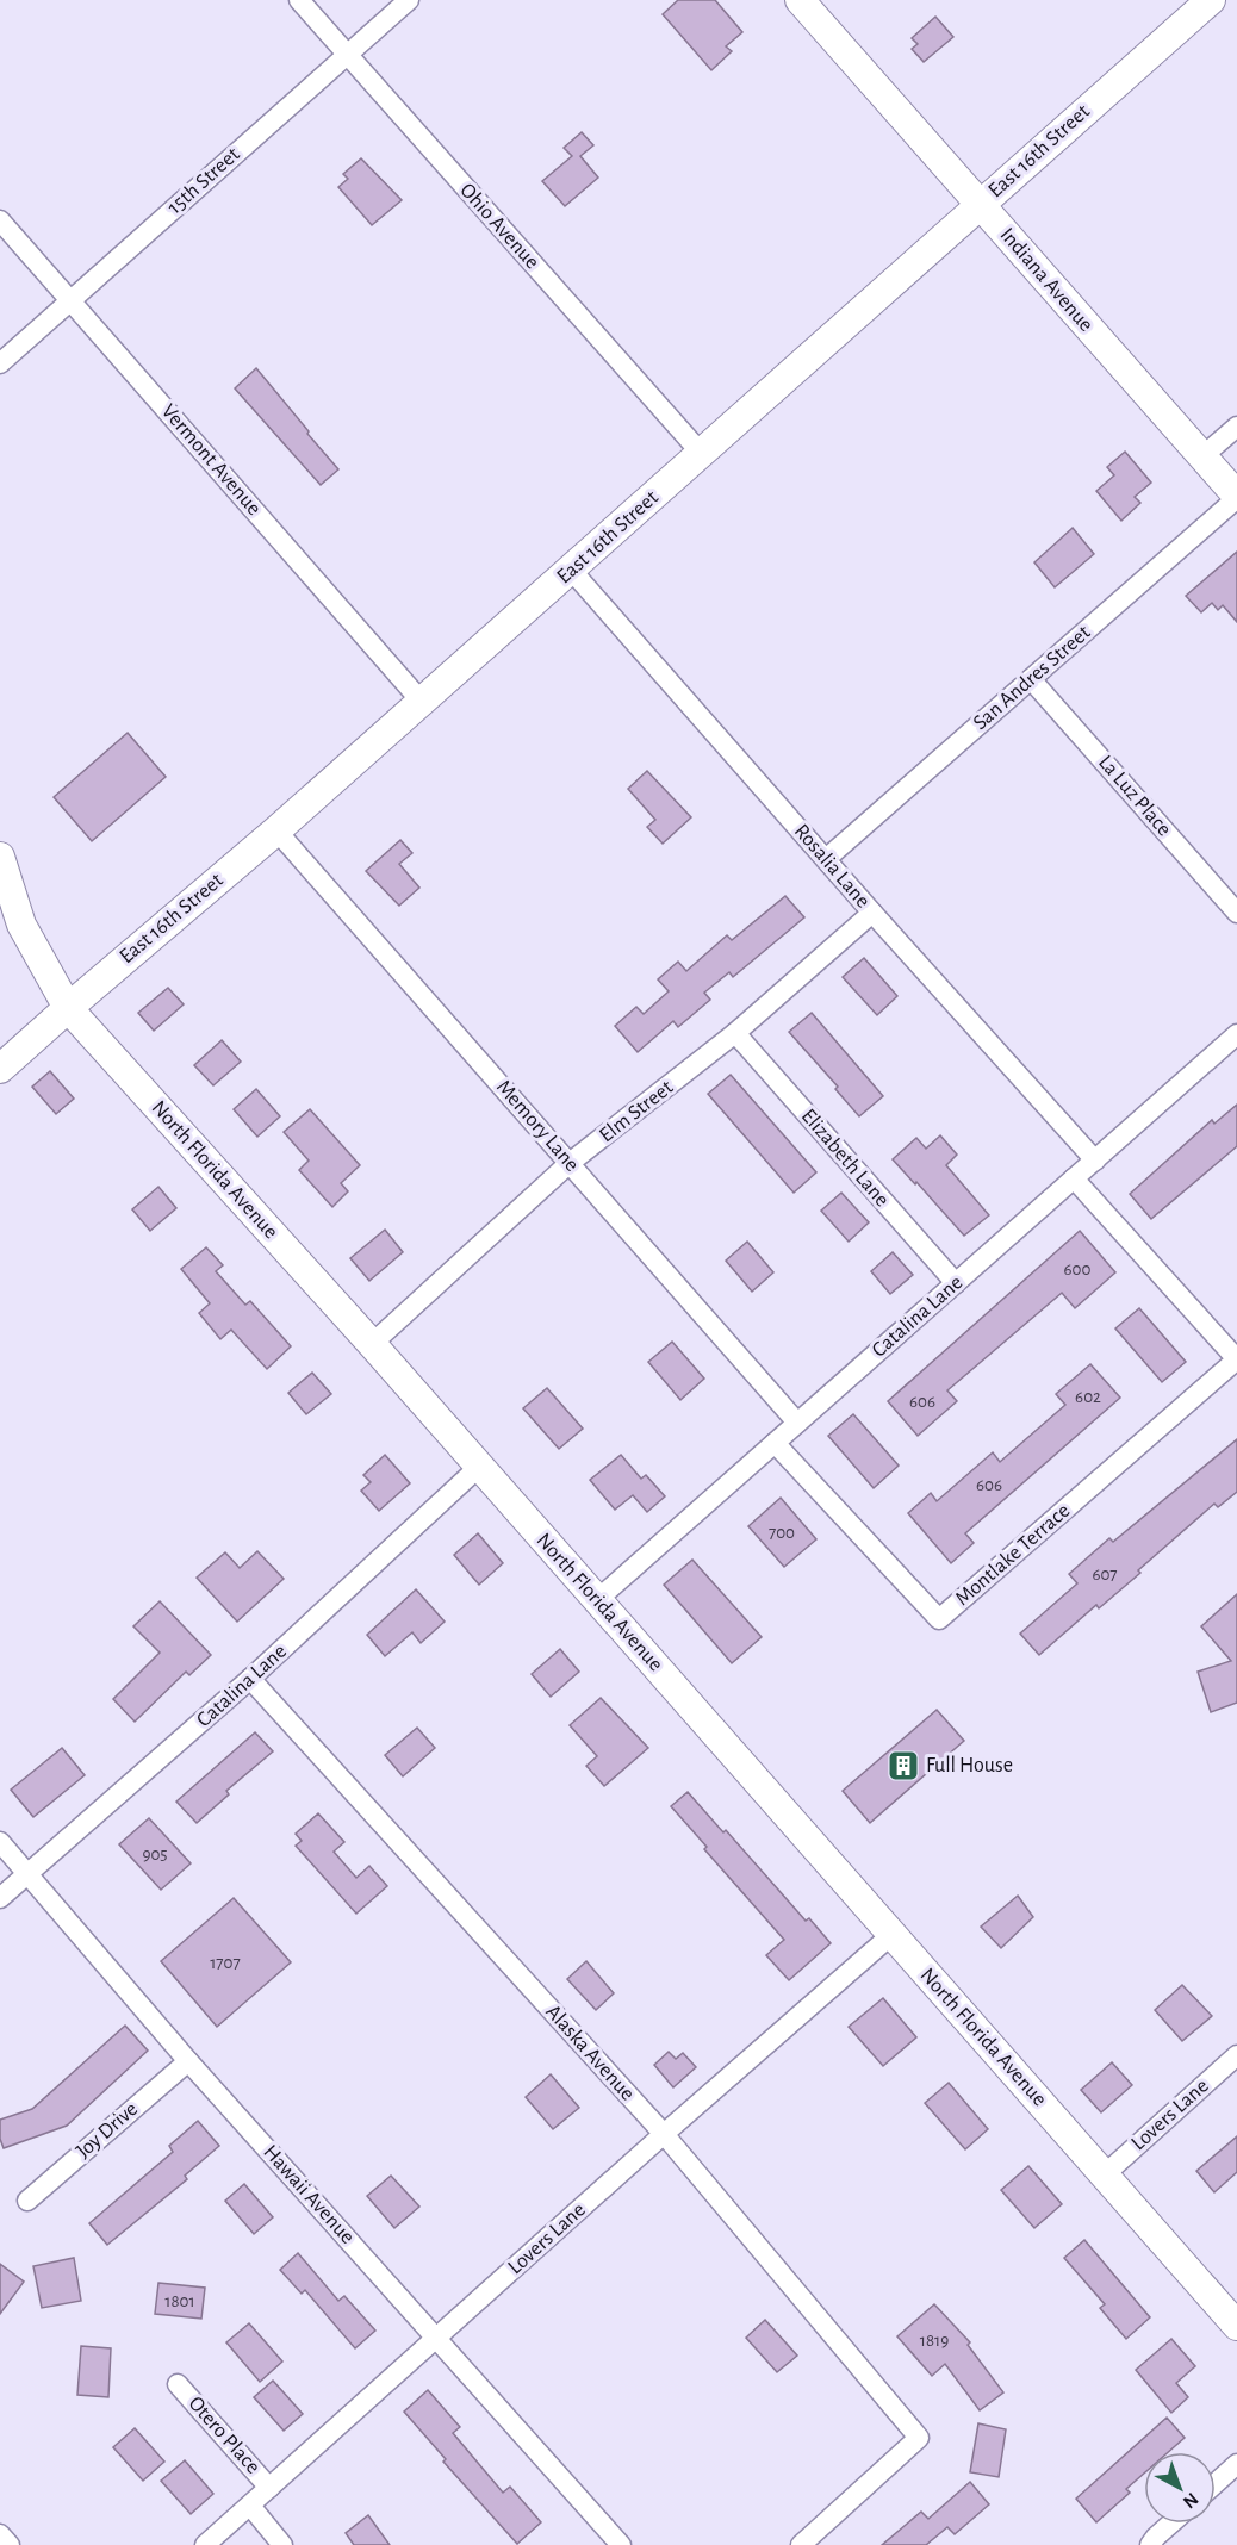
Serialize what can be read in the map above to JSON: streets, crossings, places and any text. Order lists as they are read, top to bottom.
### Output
{
  "streets": {
    "street": [
      "East 16th Street",
      "15th Street",
      "Ohio Avenue",
      "Indiana Avenue",
      "Vermont Avenue",
      "San Andres Street",
      "La Luz Place",
      "Rosalia Lane",
      "Elm Street",
      "Memory Lane",
      "Elizabeth Lane",
      "North Florida Avenue",
      "Catalina Lane",
      "Montlake Terrace",
      "Alaska Avenue",
      "Lovers Lane",
      "Joy Drive",
      "Hawaii Avenue",
      "Otero Place"
    ]
  },
  "crossings": [
    ["East 16th Street", "Ohio Avenue"],
    ["East 16th Street", "Indiana Avenue"],
    ["East 16th Street", "Vermont Avenue"],
    ["East 16th Street", "Rosalia Lane"],
    ["East 16th Street", "Memory Lane"],
    ["East 16th Street", "North Florida Avenue"],
    ["15th Street", "Ohio Avenue"],
    ["15th Street", "Vermont Avenue"],
    ["Indiana Avenue", "San Andres Street"],
    ["San Andres Street", "La Luz Place"],
    ["San Andres Street", "Rosalia Lane"],
    ["Rosalia Lane", "Elm Street"],
    ["Rosalia Lane", "Catalina Lane"],
    ["Elm Street", "Memory Lane"],
    ["Elm Street", "Elizabeth Lane"],
    ["Elm Street", "North Florida Avenue"],
    ["Memory Lane", "Catalina Lane"],
    ["Elizabeth Lane", "Catalina Lane"],
    ["North Florida Avenue", "Catalina Lane"],
    ["North Florida Avenue", "Lovers Lane"],
    ["Catalina Lane", "Montlake Terrace"],
    ["Catalina Lane", "Alaska Avenue"],
    ["Catalina Lane", "Hawaii Avenue"],
    ["Alaska Avenue", "Lovers Lane"],
    ["Lovers Lane", "Hawaii Avenue"],
    ["Lovers Lane", "Otero Place"],
    ["Joy Drive", "Hawaii Avenue"]
  ],
  "places": {
    "building": ["Full House"]
  },
  "house_numbers": [
    "600",
    "602",
    "606",
    "606",
    "700",
    "607",
    "905",
    "1707",
    "1801",
    "1819"
  ],
  "north": "bottom right"
}
